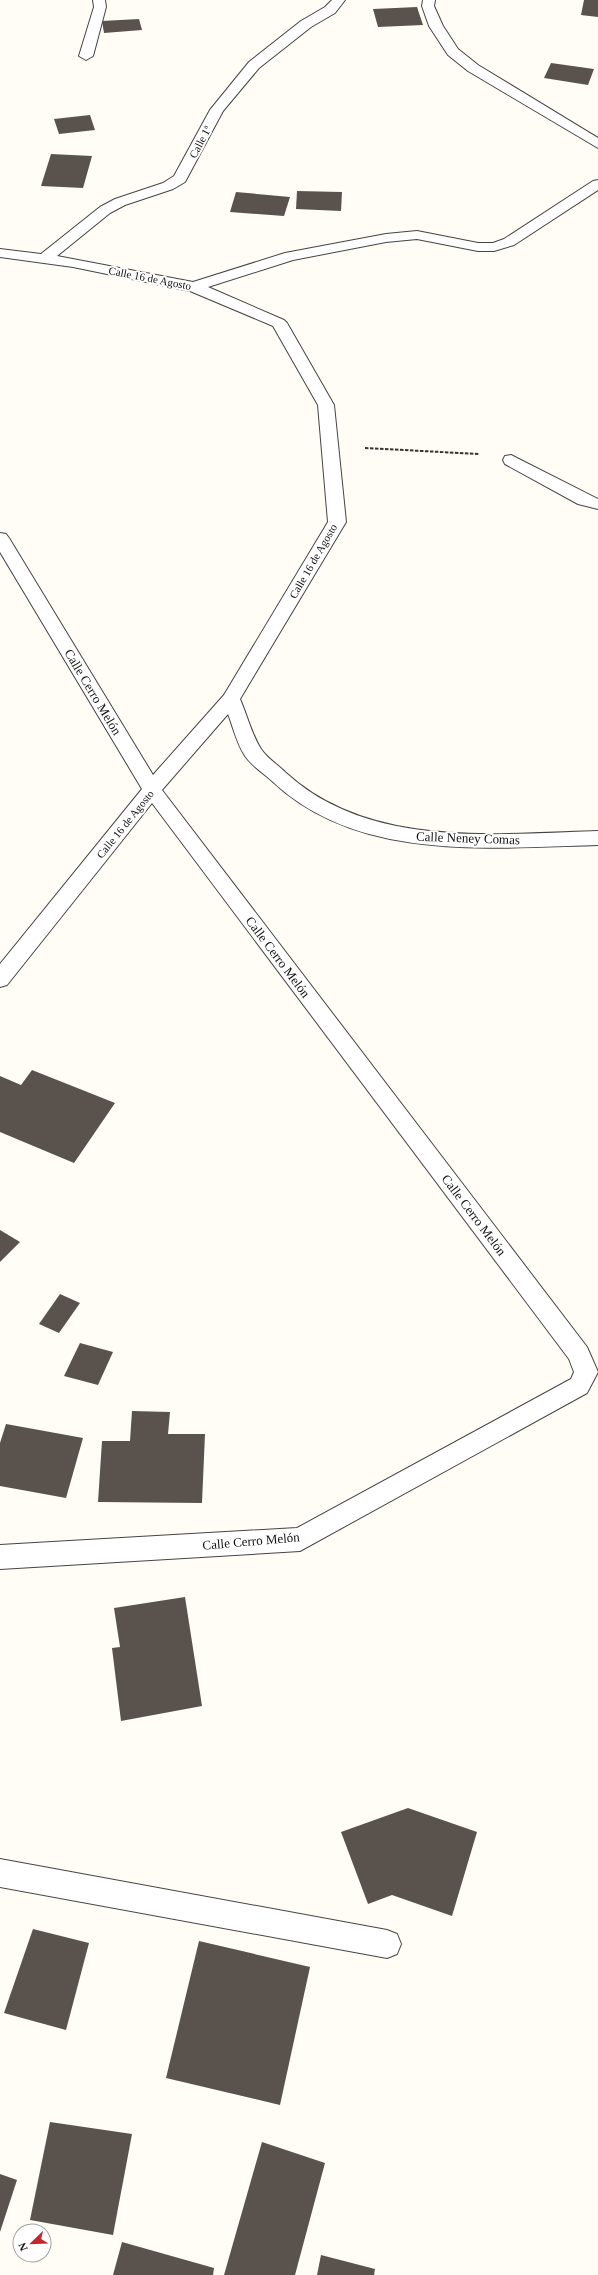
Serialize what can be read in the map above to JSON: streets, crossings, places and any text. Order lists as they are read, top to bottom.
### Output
{
  "streets": {
    "street": [
      "Calle 1ª",
      "Calle 16 de Agosto",
      "Calle Cerro Melón",
      "Calle Neney Comas"
    ]
  },
  "crossings": [
    ["Calle 1ª", "Calle 16 de Agosto"],
    ["Calle 16 de Agosto", "Calle Cerro Melón"],
    ["Calle 16 de Agosto", "Calle Neney Comas"]
  ],
  "north": "bottom left"
}
